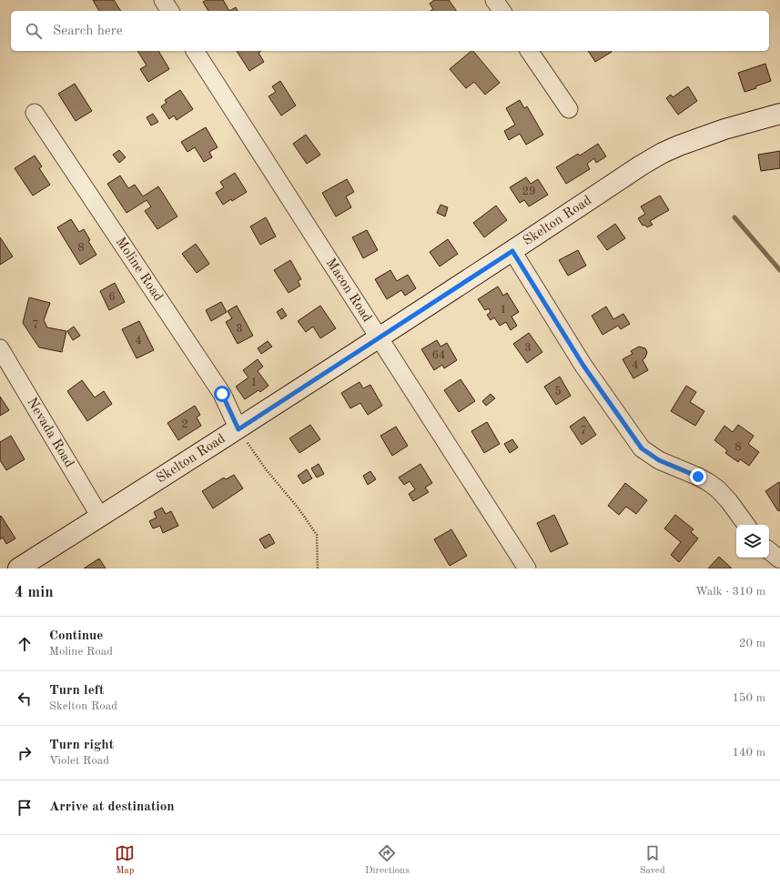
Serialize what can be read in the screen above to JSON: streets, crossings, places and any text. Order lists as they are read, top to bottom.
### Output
{
  "streets": {
    "street": [
      "Skelton Road",
      "Moline Road",
      "Macon Road",
      "Nevada Road"
    ]
  },
  "crossings": [
    ["Skelton Road", "Moline Road"],
    ["Skelton Road", "Macon Road"],
    ["Skelton Road", "Nevada Road"]
  ],
  "house_numbers": [
    "29",
    "8",
    "6",
    "1",
    "7",
    "3",
    "4",
    "3",
    "64",
    "4",
    "1",
    "5",
    "2",
    "7",
    "8"
  ],
  "page": {
    "search": "Search here",
    "heading": ["4 min", "Walk · 310 m"],
    "list": [
      ["Continue", "Moline Road", "20 m"],
      ["Turn left", "Skelton Road", "150 m"],
      ["Turn right", "Violet Road", "140 m"],
      "Arrive at destination"
    ],
    "nav": ["Map", "Directions", "Saved"]
  }
}
